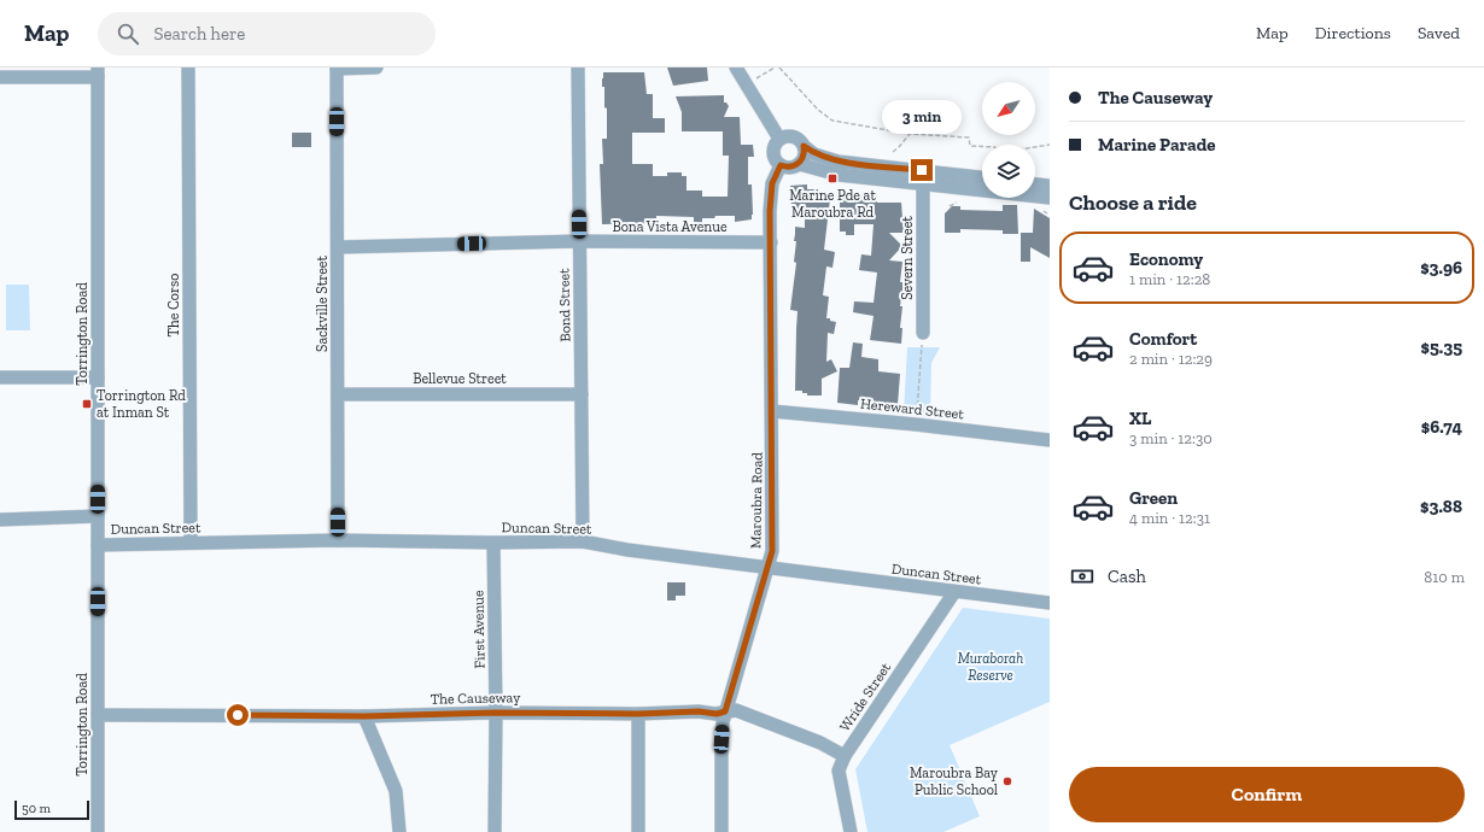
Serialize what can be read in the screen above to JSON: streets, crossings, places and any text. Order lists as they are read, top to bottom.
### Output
{
  "streets": {
    "street": [
      "Bona Vista Avenue",
      "Severn Street",
      "Sackville Street",
      "The Corso",
      "Bond Street",
      "Torrington Road",
      "Bellevue Street",
      "Hereward Street",
      "Maroubra Road",
      "Duncan Street",
      "First Avenue",
      "Wride Street",
      "The Causeway"
    ]
  },
  "crossings": [
    ["Bona Vista Avenue", "Sackville Street"],
    ["Bona Vista Avenue", "Bond Street"],
    ["Bona Vista Avenue", "Maroubra Road"],
    ["Sackville Street", "Bellevue Street"],
    ["Sackville Street", "Duncan Street"],
    ["The Corso", "Duncan Street"],
    ["Bond Street", "Bellevue Street"],
    ["Bond Street", "Duncan Street"],
    ["Torrington Road", "Duncan Street"],
    ["Torrington Road", "The Causeway"],
    ["Hereward Street", "Maroubra Road"],
    ["Maroubra Road", "Duncan Street"],
    ["Maroubra Road", "The Causeway"],
    ["Duncan Street", "First Avenue"],
    ["Duncan Street", "Wride Street"],
    ["First Avenue", "The Causeway"],
    ["Wride Street", "The Causeway"]
  ],
  "parks": ["Muraborah Reserve"],
  "places": {
    "transit": ["Marine Pde at Maroubra Rd", "Torrington Rd at Inman St"],
    "other": ["Maroubra Bay Public School"]
  },
  "scale_bar": "50 m",
  "north": "bottom left",
  "page": {
    "header": "Map",
    "search": "Search here",
    "nav": ["Map", "Directions", "Saved"],
    "banner": ["The Causeway", "Marine Parade"],
    "bubble": "3 min",
    "heading": "Choose a ride",
    "list": [
      {
        "name": "Economy",
        "note": "1 min · 12:28",
        "value": "$3.96"
      },
      {
        "name": "Comfort",
        "note": "2 min · 12:29",
        "value": "$5.35"
      },
      {
        "name": "XL",
        "note": "3 min · 12:30",
        "value": "$6.74"
      },
      {
        "name": "Green",
        "note": "4 min · 12:31",
        "value": "$3.88"
      }
    ],
    "pay": ["Cash", "810 m"],
    "buttons": "Confirm",
    "scale": "50 m"
  }
}
